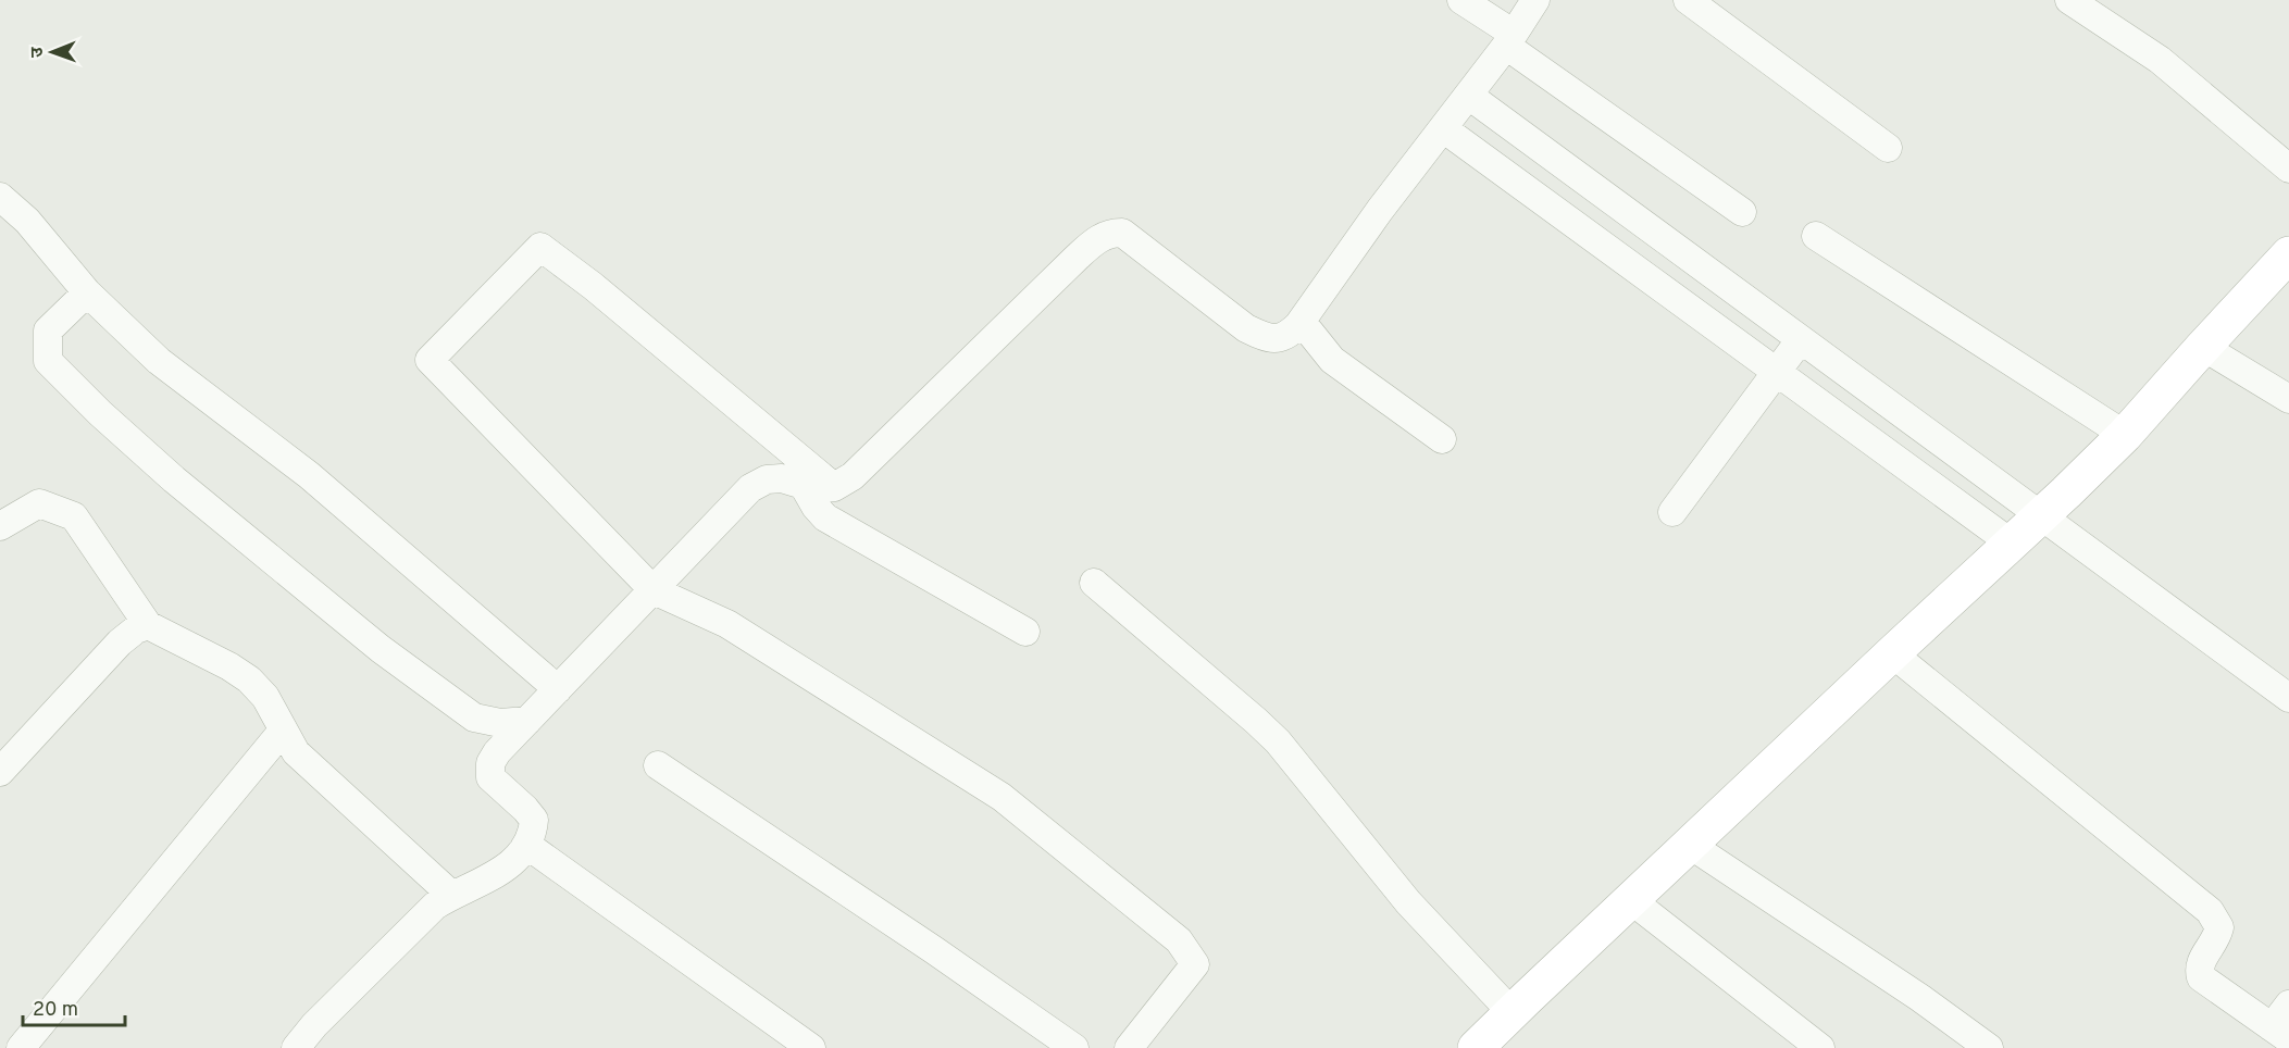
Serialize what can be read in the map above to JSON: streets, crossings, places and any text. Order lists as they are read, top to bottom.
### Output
{
  "scale_bar": "20 m",
  "north": "left"
}
